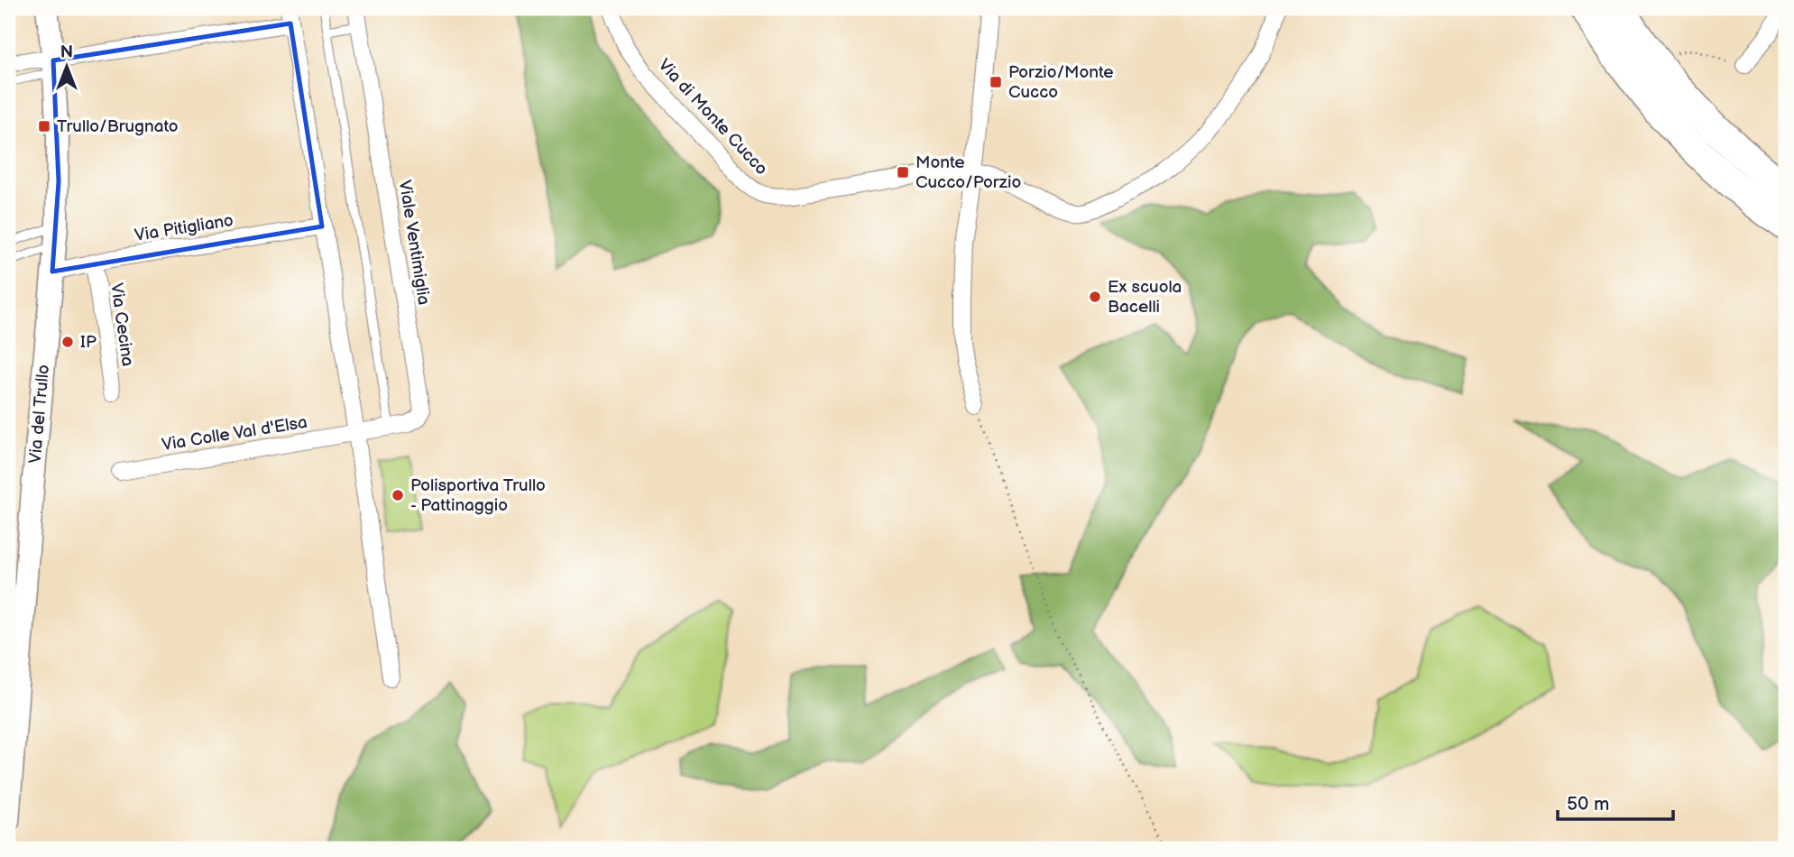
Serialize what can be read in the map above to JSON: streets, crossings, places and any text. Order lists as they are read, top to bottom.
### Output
{
  "streets": {
    "street": [
      "Via di Monte Cucco",
      "Via Pitigliano",
      "Viale Ventimiglia",
      "Via Cecina",
      "Via del Trullo",
      "Via Colle Val d'Elsa"
    ]
  },
  "crossings": [
    ["Via Pitigliano", "Via Cecina"],
    ["Via Pitigliano", "Via del Trullo"],
    ["Viale Ventimiglia", "Via Colle Val d'Elsa"]
  ],
  "places": {
    "transit": ["Porzio/Monte Cucco", "Trullo/Brugnato", "Monte Cucco/Porzio"],
    "other": ["Ex scuola Bacelli", "IP", "Polisportiva Trullo - Pattinaggio"]
  },
  "scale_bar": "50 m",
  "north": "top"
}
